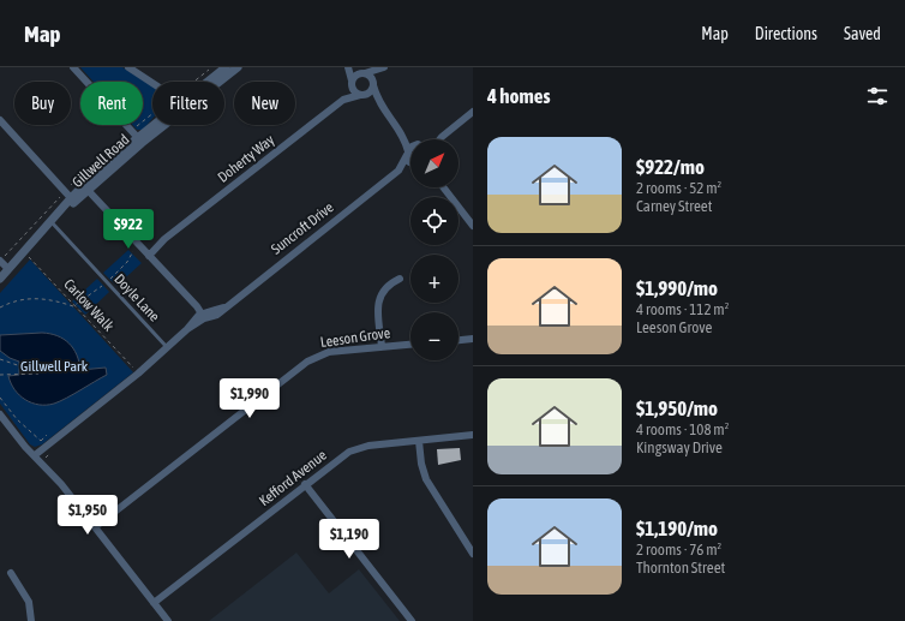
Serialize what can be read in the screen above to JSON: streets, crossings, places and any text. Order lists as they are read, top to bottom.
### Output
{
  "streets": {
    "street": [
      "Doherty Way",
      "Gillwell Road",
      "Suncroft Drive",
      "Leeson Grove",
      "Kefford Avenue"
    ],
    "lane": ["Doyle Lane"],
    "path": ["Carlow Walk"]
  },
  "crossings": [
    ["Gillwell Road", "Doyle Lane"],
    ["Gillwell Road", "Carlow Walk"]
  ],
  "parks": ["Gillwell Park"],
  "north": "top right",
  "page": {
    "header": "Map",
    "nav": ["Map", "Directions", "Saved"],
    "heading": "4 homes",
    "chip": [
      "Buy",
      "Rent",
      "Filters",
      "New"
    ],
    "list": [
      {
        "name": "$922/mo",
        "note": "2 rooms · 52 m² · Carney Street"
      },
      {
        "name": "$1,990/mo",
        "note": "4 rooms · 112 m² · Leeson Grove"
      },
      {
        "name": "$1,950/mo",
        "note": "4 rooms · 108 m² · Kingsway Drive"
      },
      {
        "name": "$1,190/mo",
        "note": "2 rooms · 76 m² · Thornton Street"
      }
    ],
    "map_buttons": ["+", "−"],
    "price": [
      "$922",
      "$1,990",
      "$1,950",
      "$1,190"
    ]
  }
}
